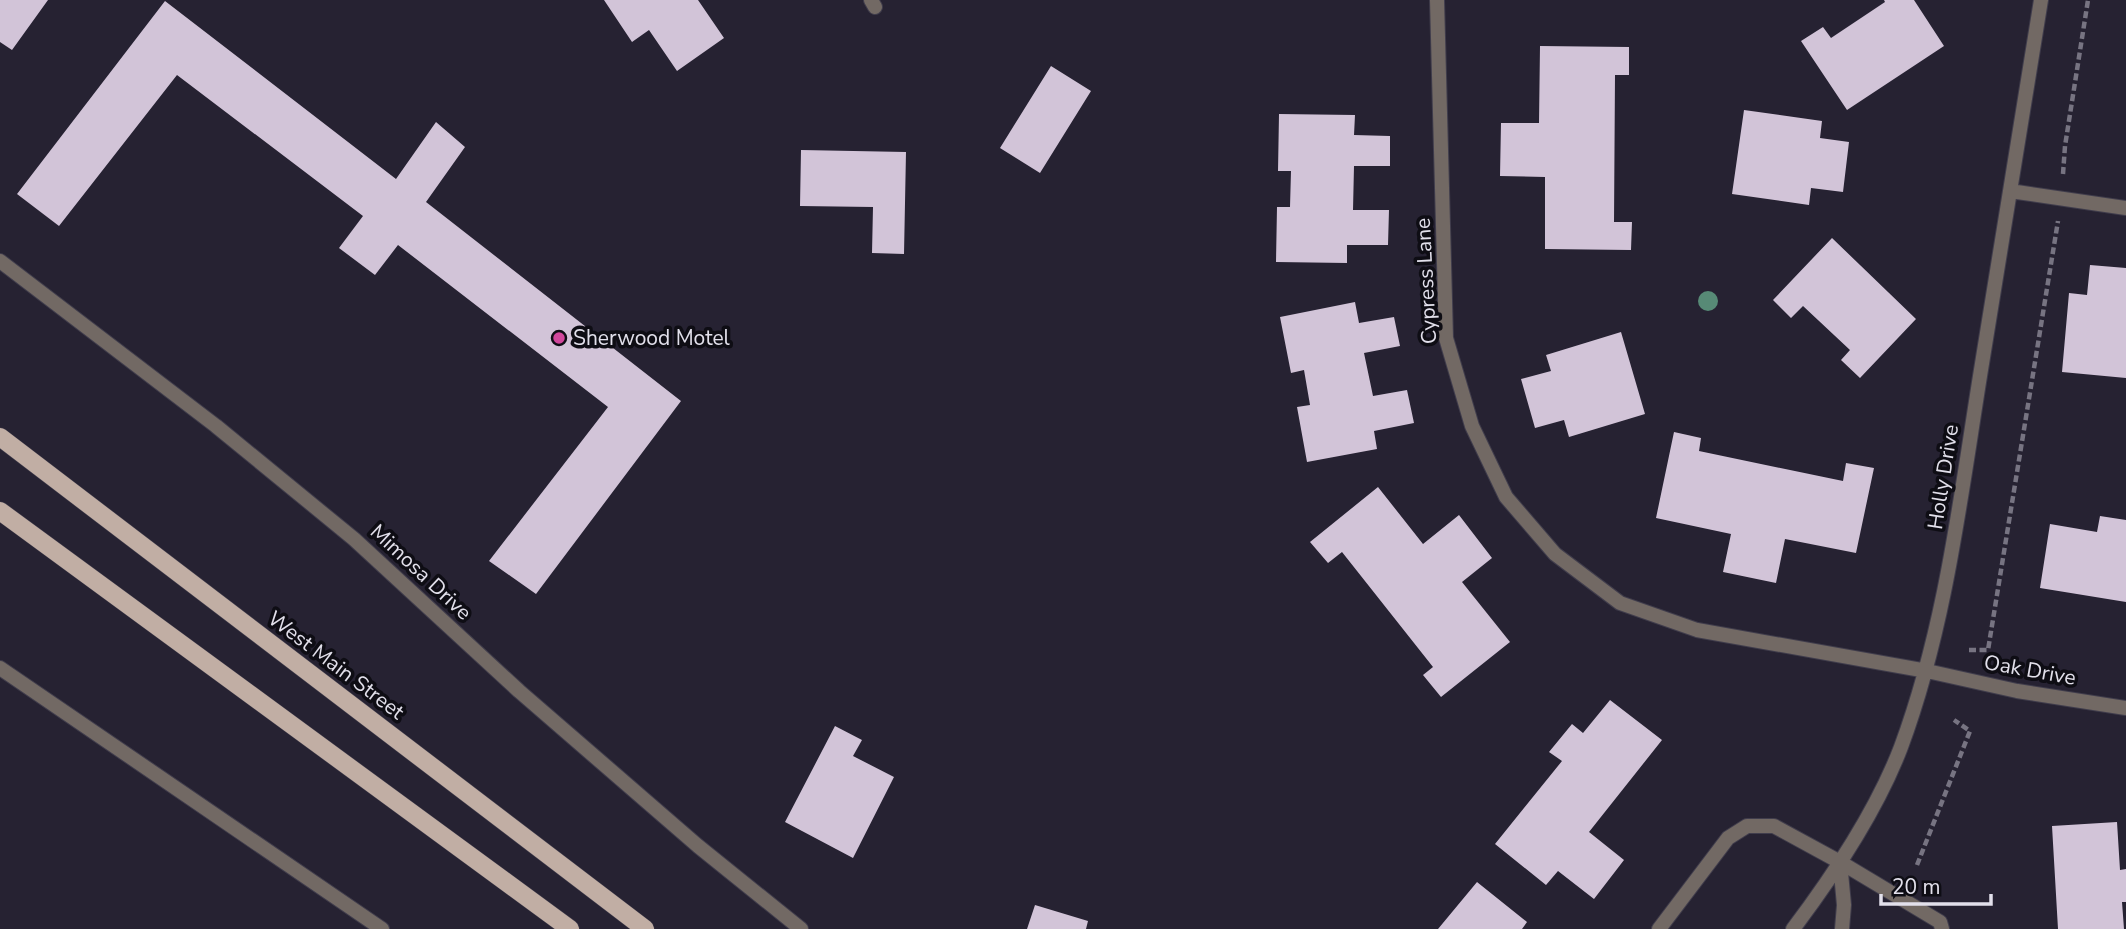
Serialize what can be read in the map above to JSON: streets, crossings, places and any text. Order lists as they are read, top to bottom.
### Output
{
  "streets": {
    "main road": ["West Main Street"],
    "street": [
      "Cypress Lane",
      "Holly Drive",
      "Mimosa Drive",
      "Oak Drive"
    ]
  },
  "crossings": [
    ["Cypress Lane", "Holly Drive"],
    ["Cypress Lane", "Oak Drive"],
    ["Holly Drive", "Oak Drive"]
  ],
  "places": ["Sherwood Motel"],
  "scale_bar": "20 m"
}
